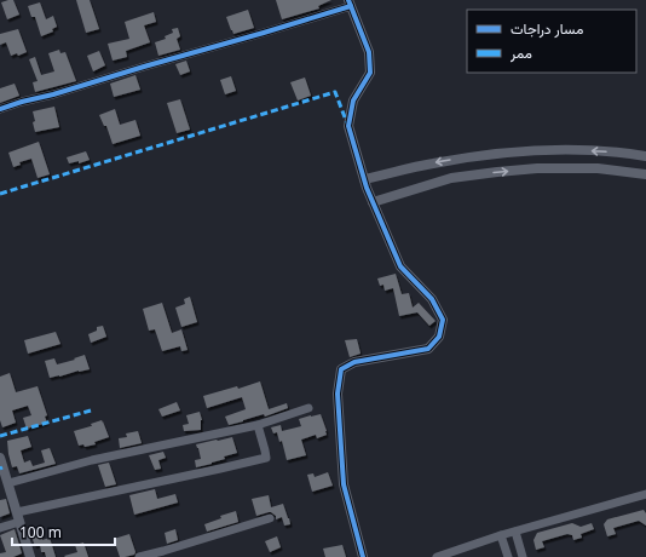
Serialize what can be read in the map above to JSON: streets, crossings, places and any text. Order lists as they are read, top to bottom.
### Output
{
  "legend": ["مسار دراجات", "ممر"],
  "scale_bar": "100 m"
}
